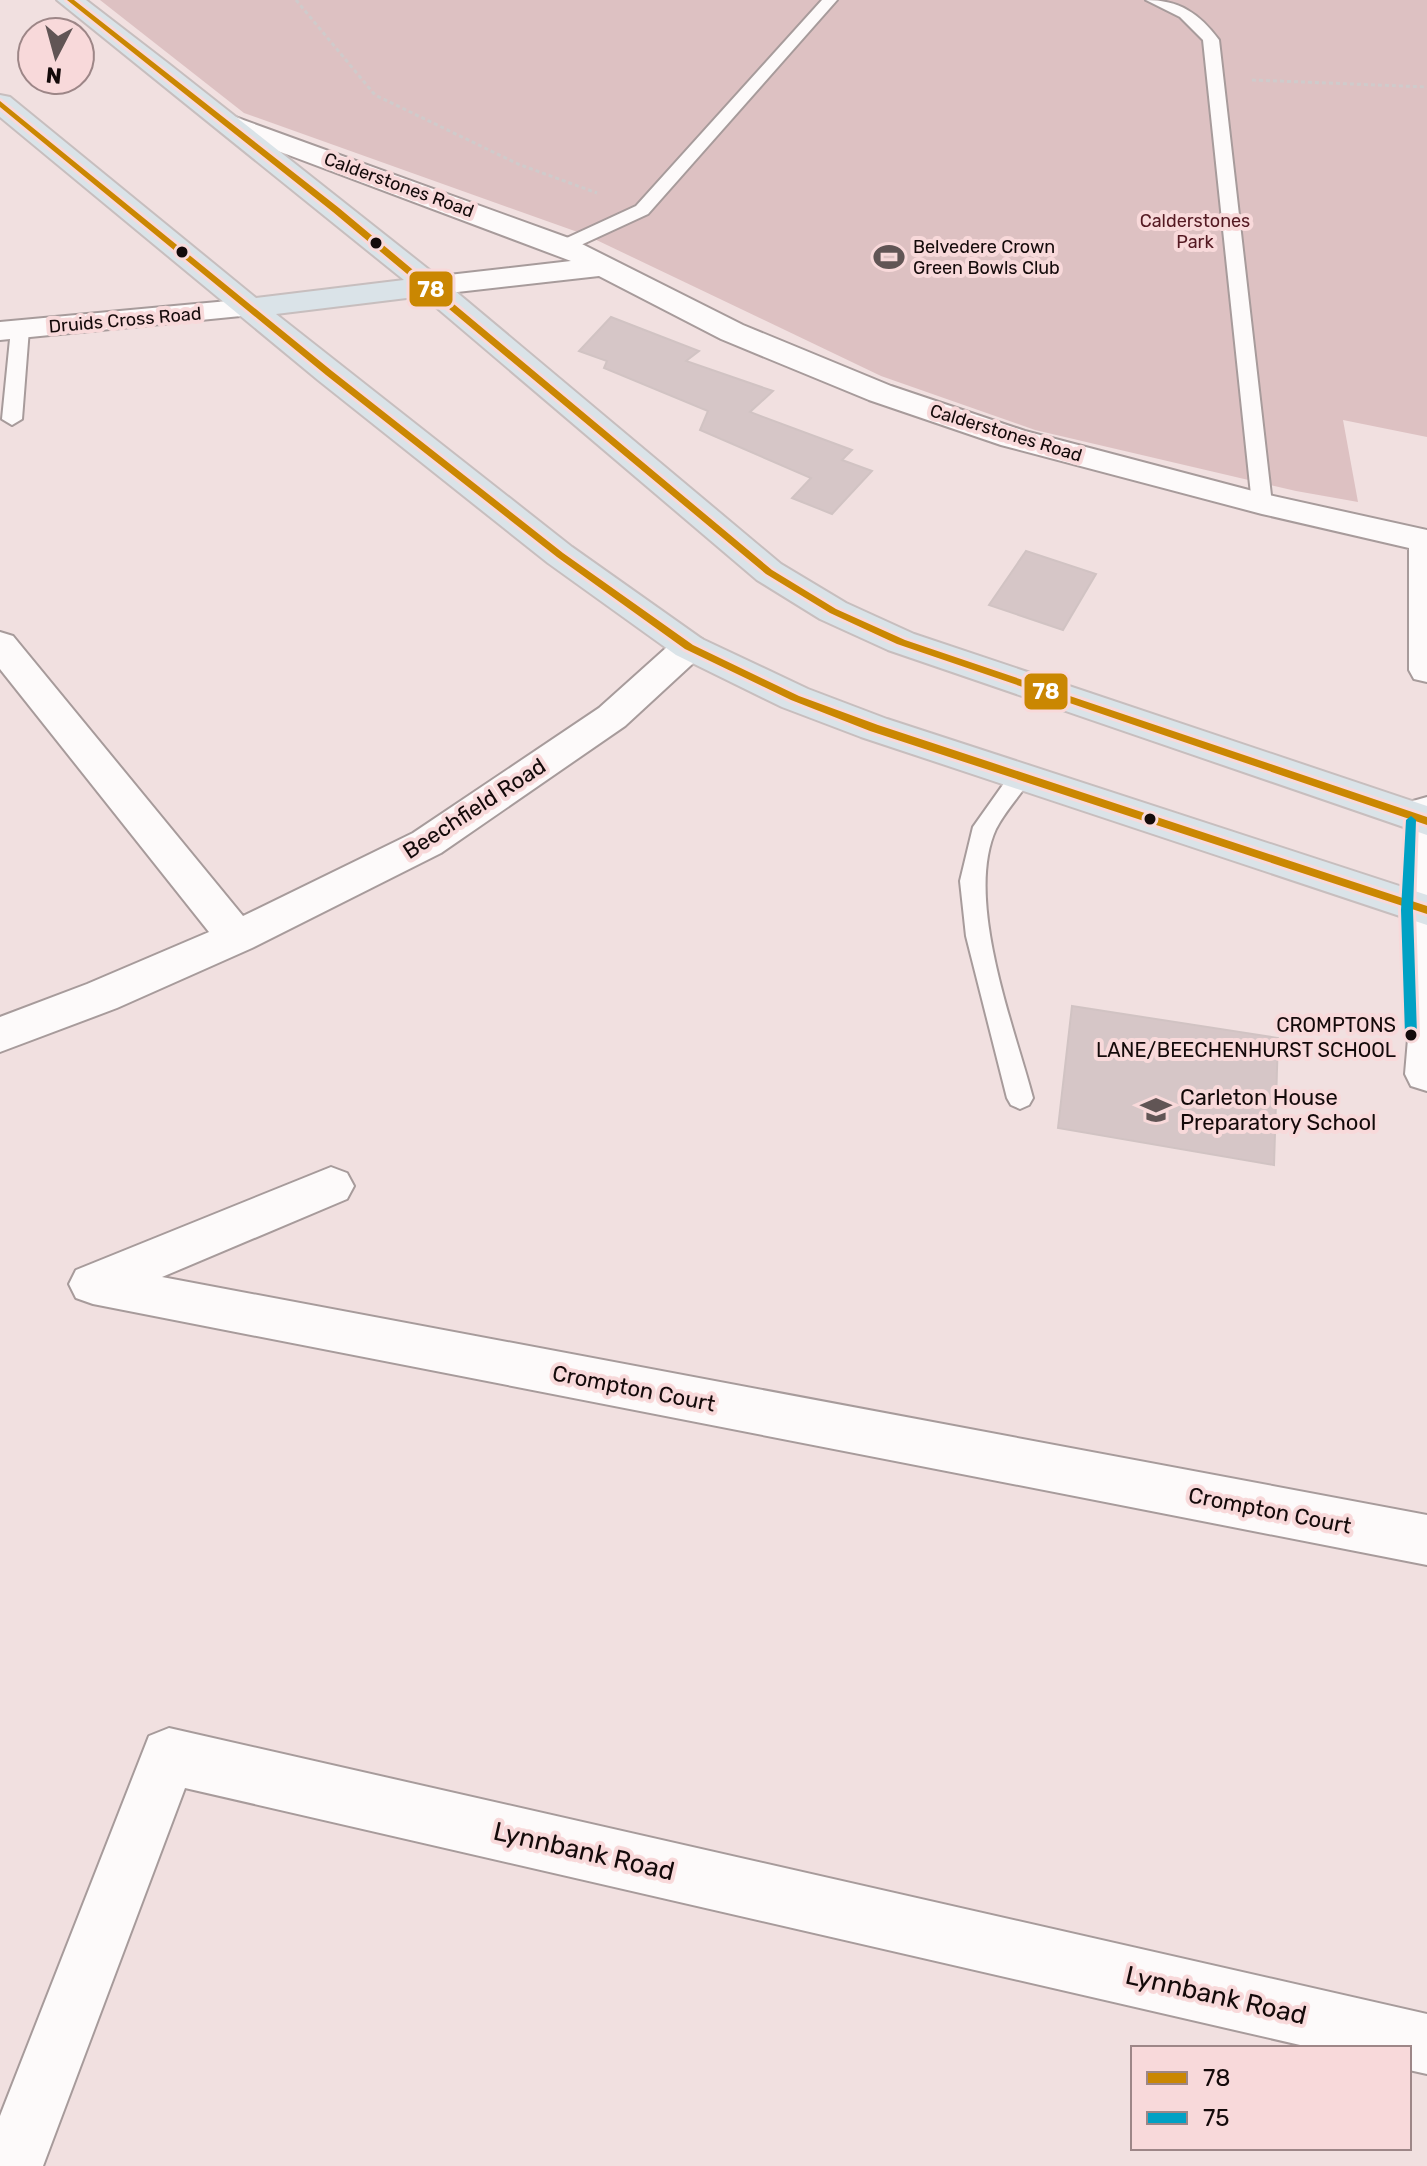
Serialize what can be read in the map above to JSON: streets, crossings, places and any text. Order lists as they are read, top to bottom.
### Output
{
  "streets": {
    "street": [
      "Calderstones Road",
      "Druids Cross Road",
      "Beechfield Road",
      "Crompton Court",
      "Lynnbank Road"
    ]
  },
  "parks": ["Calderstones Park"],
  "places": {
    "sports": ["Belvedere Crown Green Bowls Club"],
    "other": ["CROMPTONS LANE/BEECHENHURST SCHOOL"],
    "school or university": ["Carleton House Preparatory School"]
  },
  "lines": ["transit line 78", "transit line 75"],
  "legend": ["78", "75"],
  "north": "bottom"
}
